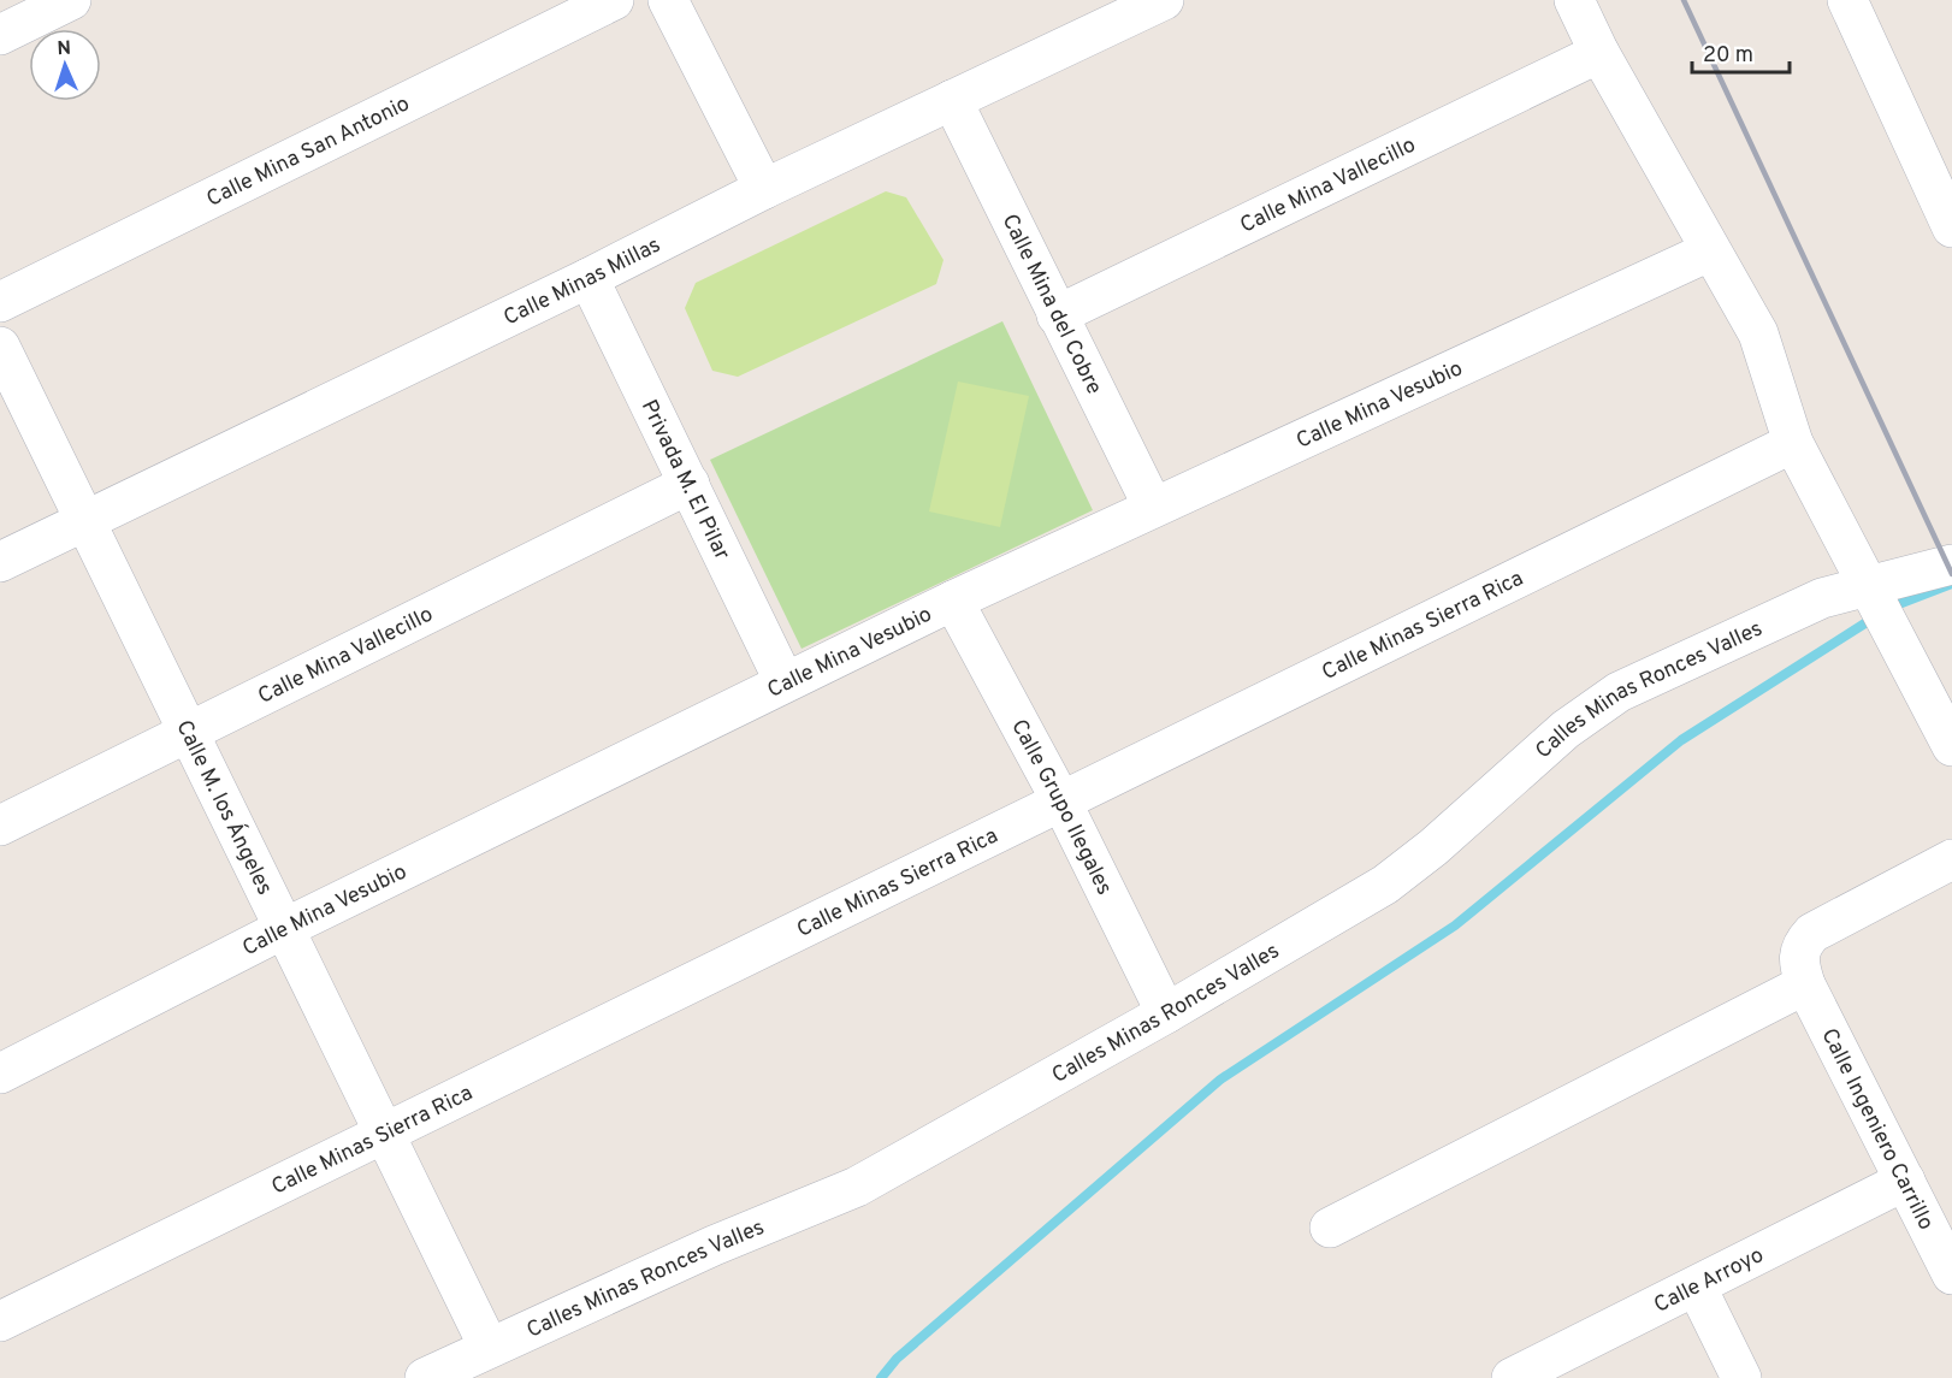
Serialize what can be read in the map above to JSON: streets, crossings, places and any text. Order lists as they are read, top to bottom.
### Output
{
  "streets": {
    "street": [
      "Calle Mina San Antonio",
      "Calle Mina Vallecillo",
      "Calle Minas Millas",
      "Calle Mina del Cobre",
      "Calle Mina Vesubio",
      "Privada M. El Pilar",
      "Calle Minas Sierra Rica",
      "Calles Minas Ronces Valles",
      "Calle Grupo Ilegales",
      "Calle M. los Ángeles",
      "Calle Ingeniero Carrillo",
      "Calle Arroyo"
    ]
  },
  "crossings": [
    ["Calle Mina Vallecillo", "Calle Mina del Cobre"],
    ["Calle Mina Vallecillo", "Privada M. El Pilar"],
    ["Calle Mina Vallecillo", "Calle M. los Ángeles"],
    ["Calle Minas Millas", "Calle Mina del Cobre"],
    ["Calle Minas Millas", "Privada M. El Pilar"],
    ["Calle Minas Millas", "Calle M. los Ángeles"],
    ["Calle Mina del Cobre", "Calle Mina Vesubio"],
    ["Calle Mina Vesubio", "Privada M. El Pilar"],
    ["Calle Mina Vesubio", "Calle Grupo Ilegales"],
    ["Calle Mina Vesubio", "Calle M. los Ángeles"],
    ["Calle Minas Sierra Rica", "Calle Grupo Ilegales"],
    ["Calle Minas Sierra Rica", "Calle M. los Ángeles"],
    ["Calles Minas Ronces Valles", "Calle Grupo Ilegales"],
    ["Calles Minas Ronces Valles", "Calle M. los Ángeles"],
    ["Calle Ingeniero Carrillo", "Calle Arroyo"]
  ],
  "scale_bar": "20 m",
  "north": "top"
}
